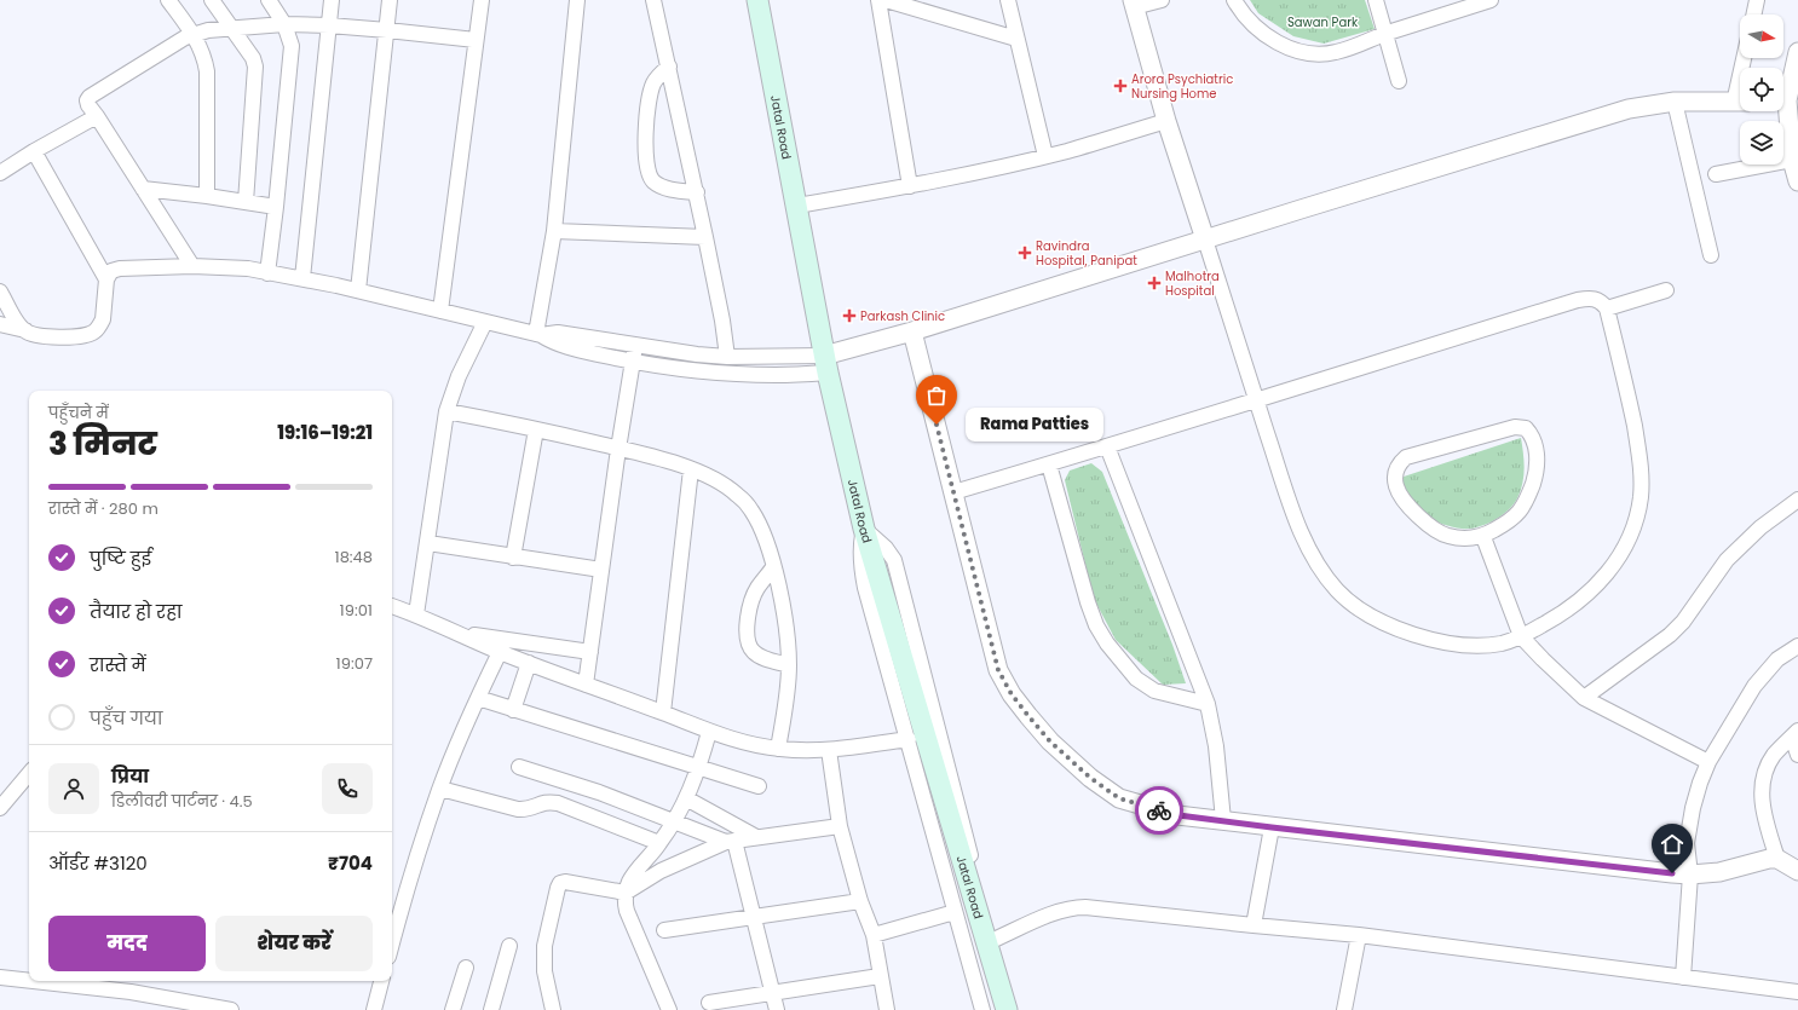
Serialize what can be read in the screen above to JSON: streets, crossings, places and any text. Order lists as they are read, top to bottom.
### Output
{
  "streets": {
    "main road": ["Jatal Road"]
  },
  "parks": ["Sawan Park"],
  "places": {
    "health": [
      "Arora Psychiatric Nursing Home",
      "Ravindra Hospital, Panipat",
      "Malhotra Hospital",
      "Parkash Clinic"
    ],
    "other": ["Rama Patties"]
  },
  "north": "right",
  "page": {
    "heading": ["3 मिनट", "पहुँचने में", "19:16–19:21"],
    "panel": [
      "प्रिया",
      "डिलीवरी पार्टनर · 4.5",
      "ऑर्डर #3120",
      "₹704"
    ],
    "bubble": "Rama Patties",
    "bar": "रास्ते में · 280 m",
    "list": [
      ["पुष्टि हुई", "18:48"],
      ["तैयार हो रहा", "19:01"],
      ["रास्ते में", "19:07"],
      "पहुँच गया"
    ],
    "buttons": ["मदद", "शेयर करें"]
  }
}
